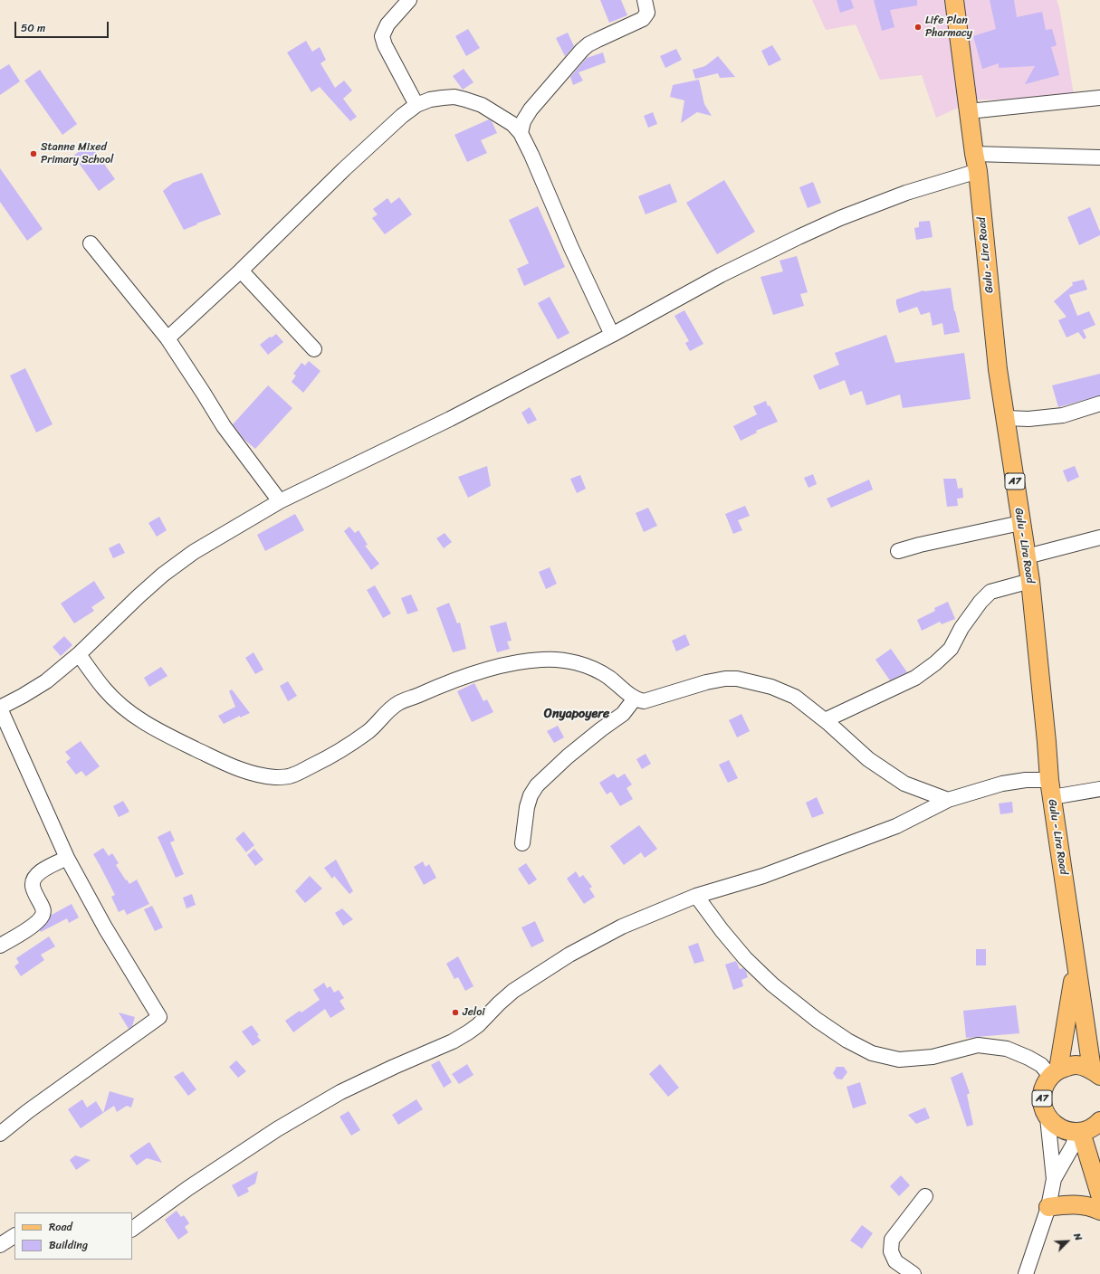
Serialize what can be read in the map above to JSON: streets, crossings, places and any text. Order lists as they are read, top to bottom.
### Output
{
  "streets": {
    "main road": ["Gulu - Lira Road", "A7"]
  },
  "crossings": [
    ["Gulu - Lira Road", "A7"]
  ],
  "districts": ["Onyapoyere"],
  "places": ["Life Plan Pharmacy", "Stanne Mixed Primary School", "Jeloi"],
  "legend": ["Road", "Building"],
  "scale_bar": "50 m",
  "north": "top right"
}
